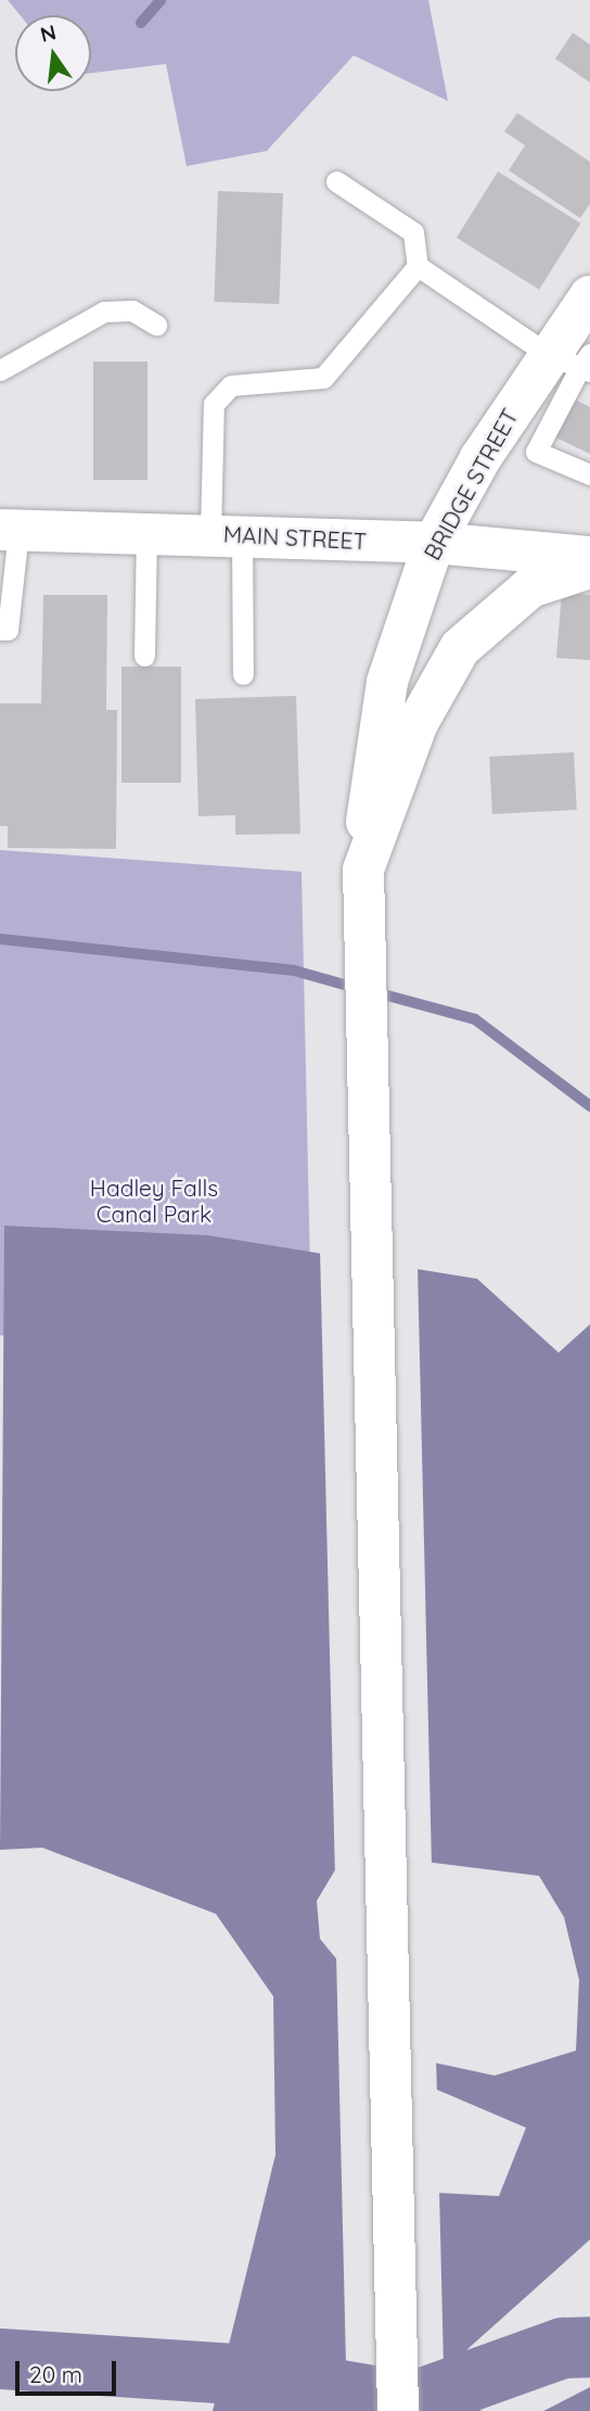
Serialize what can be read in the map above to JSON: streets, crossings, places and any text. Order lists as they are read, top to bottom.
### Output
{
  "streets": {
    "main road": ["BRIDGE STREET", "MAIN STREET"]
  },
  "crossings": [
    ["BRIDGE STREET", "MAIN STREET"]
  ],
  "parks": ["Hadley Falls Canal Park"],
  "scale_bar": "20 m",
  "north": "top"
}
